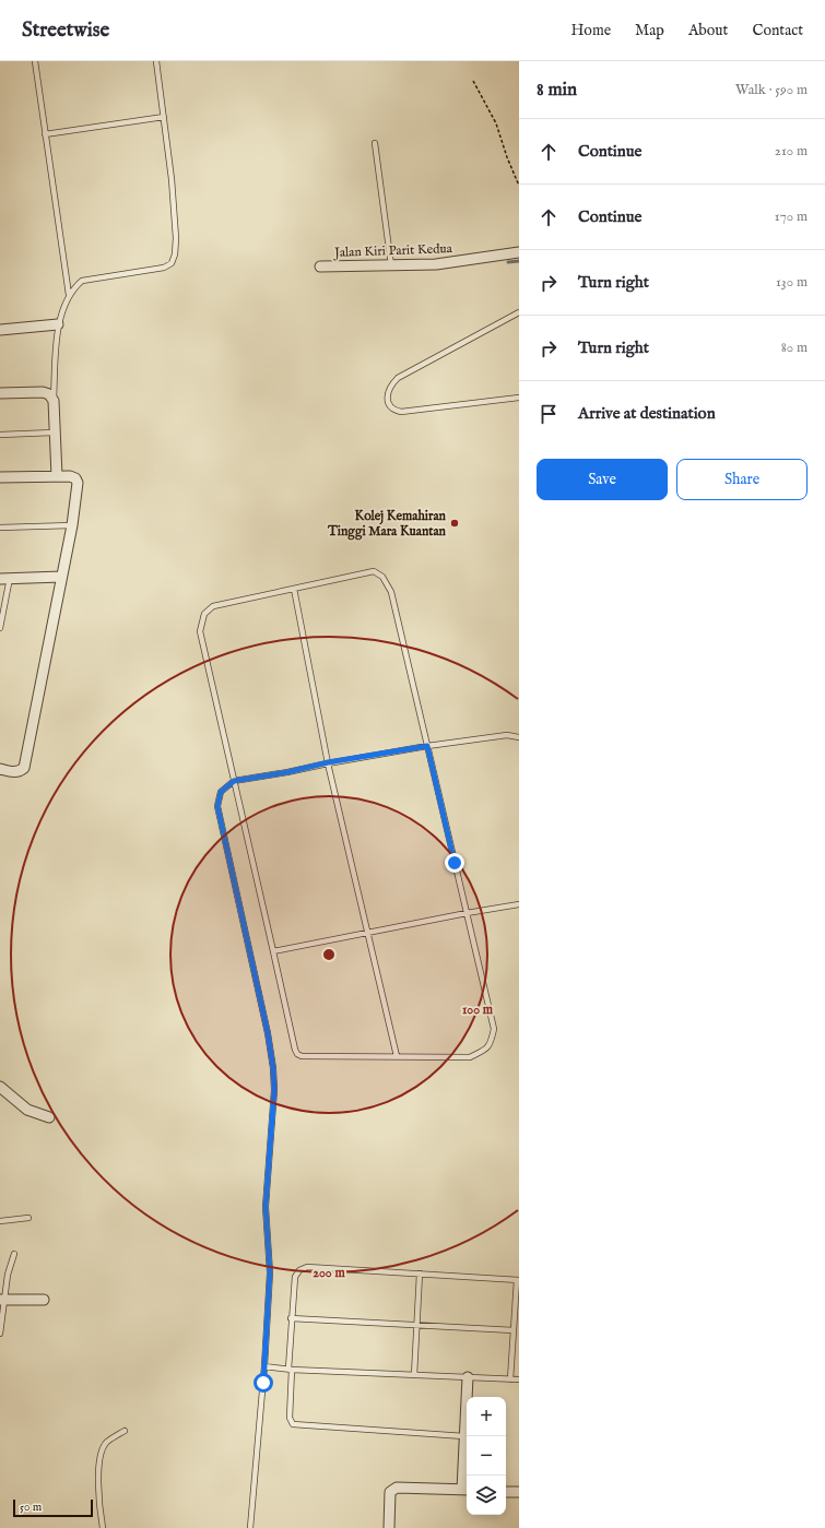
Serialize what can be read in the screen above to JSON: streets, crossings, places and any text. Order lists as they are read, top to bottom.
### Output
{
  "streets": {
    "street": ["Jalan Kiri Parit Kedua"]
  },
  "places": ["Kolej Kemahiran Tinggi Mara Kuantan"],
  "scale_bar": "50 m",
  "page": {
    "header": "Streetwise",
    "nav": [
      "Home",
      "Map",
      "About",
      "Contact"
    ],
    "heading": ["8 min", "Walk · 590 m"],
    "list": [
      ["Continue", "210 m"],
      ["Continue", "170 m"],
      ["Turn right", "130 m"],
      ["Turn right", "80 m"],
      "Arrive at destination"
    ],
    "buttons": ["Save", "Share"],
    "map_buttons": ["+", "−"],
    "scale": "50 m"
  },
  "rings": ["100 m", "200 m"]
}
